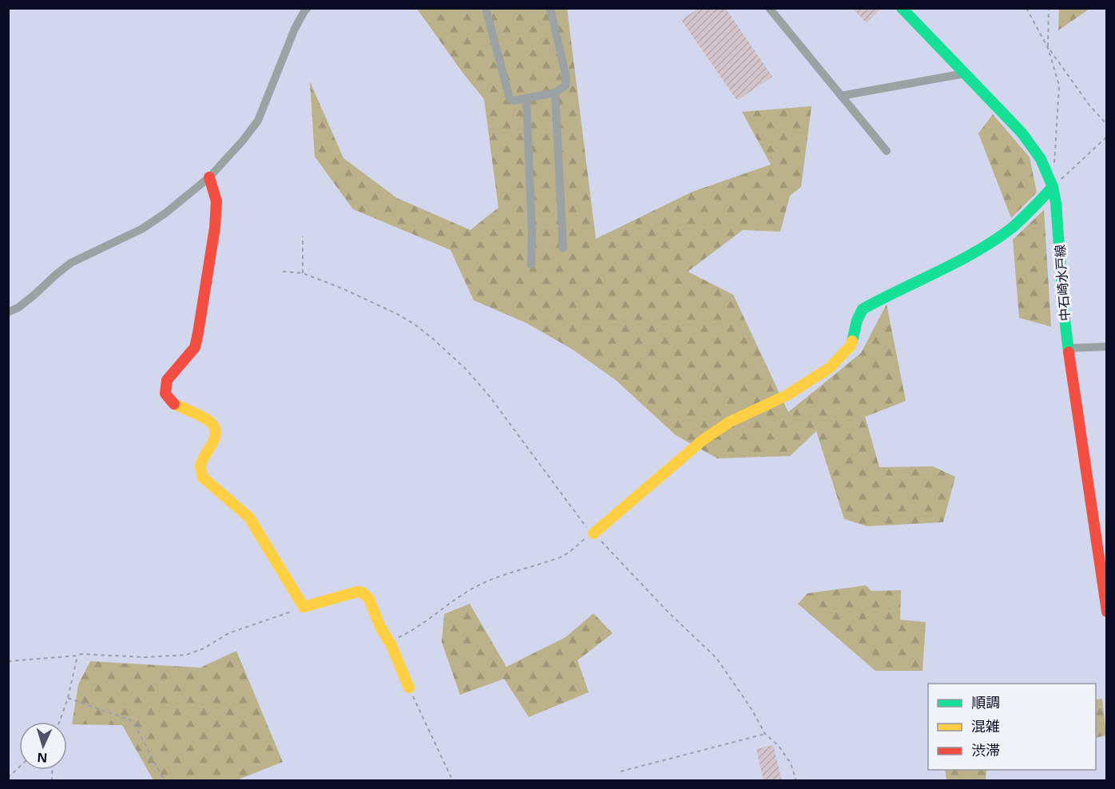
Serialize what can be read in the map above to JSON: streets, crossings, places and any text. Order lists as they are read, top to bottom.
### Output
{
  "streets": {
    "street": ["中石崎水戸線"]
  },
  "legend": ["順調", "混雑", "渋滞"],
  "north": "bottom"
}
